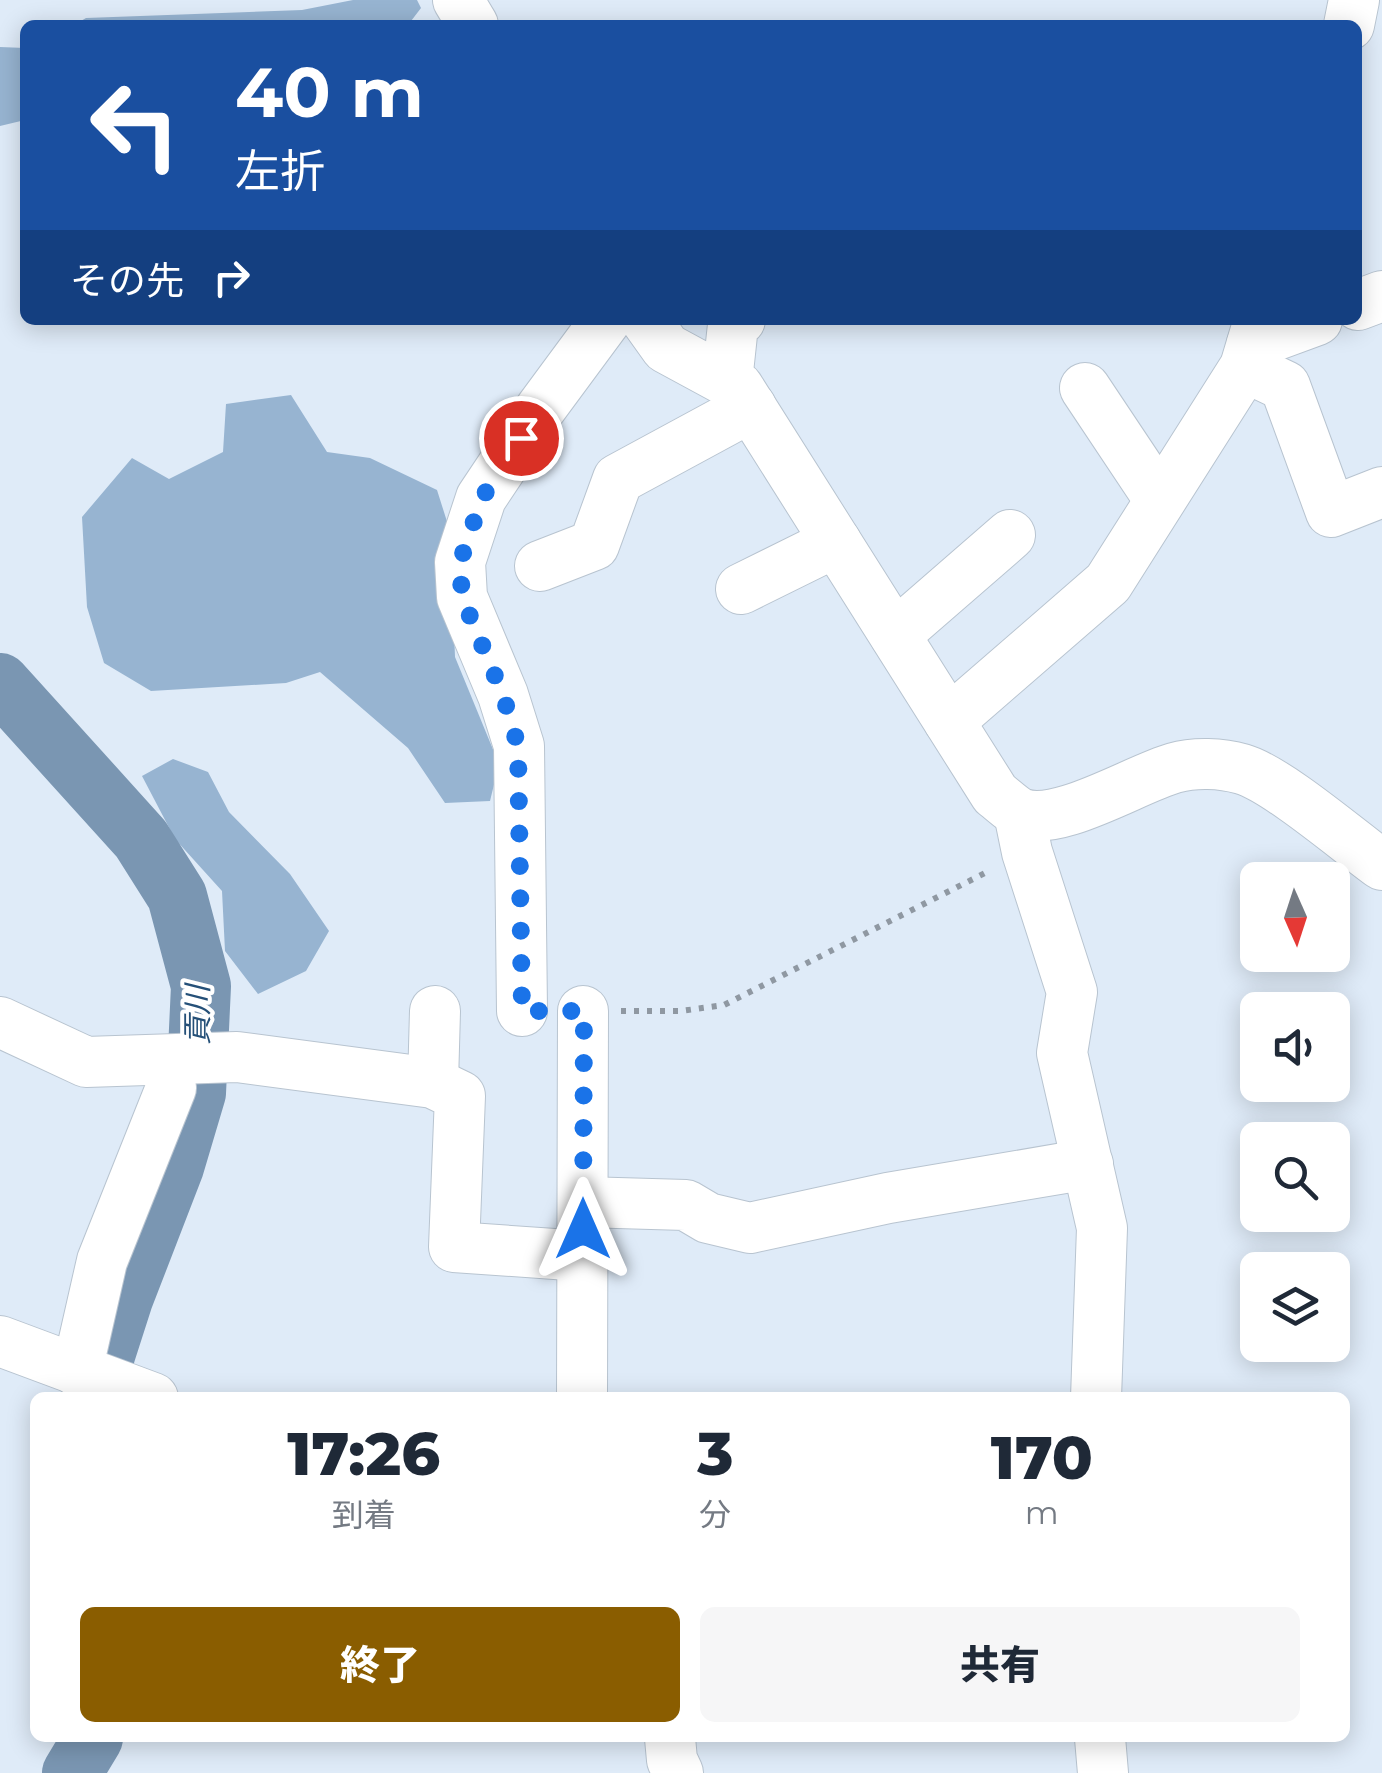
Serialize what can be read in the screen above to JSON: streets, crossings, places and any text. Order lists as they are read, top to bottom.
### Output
{
  "water": ["貢川"],
  "north": "bottom",
  "page": {
    "turn": ["40 m", "左折"],
    "then": "その先",
    "eta": [
      "17:26",
      "到着",
      "3",
      "分",
      "170",
      "m"
    ],
    "buttons": ["終了", "共有"]
  }
}
